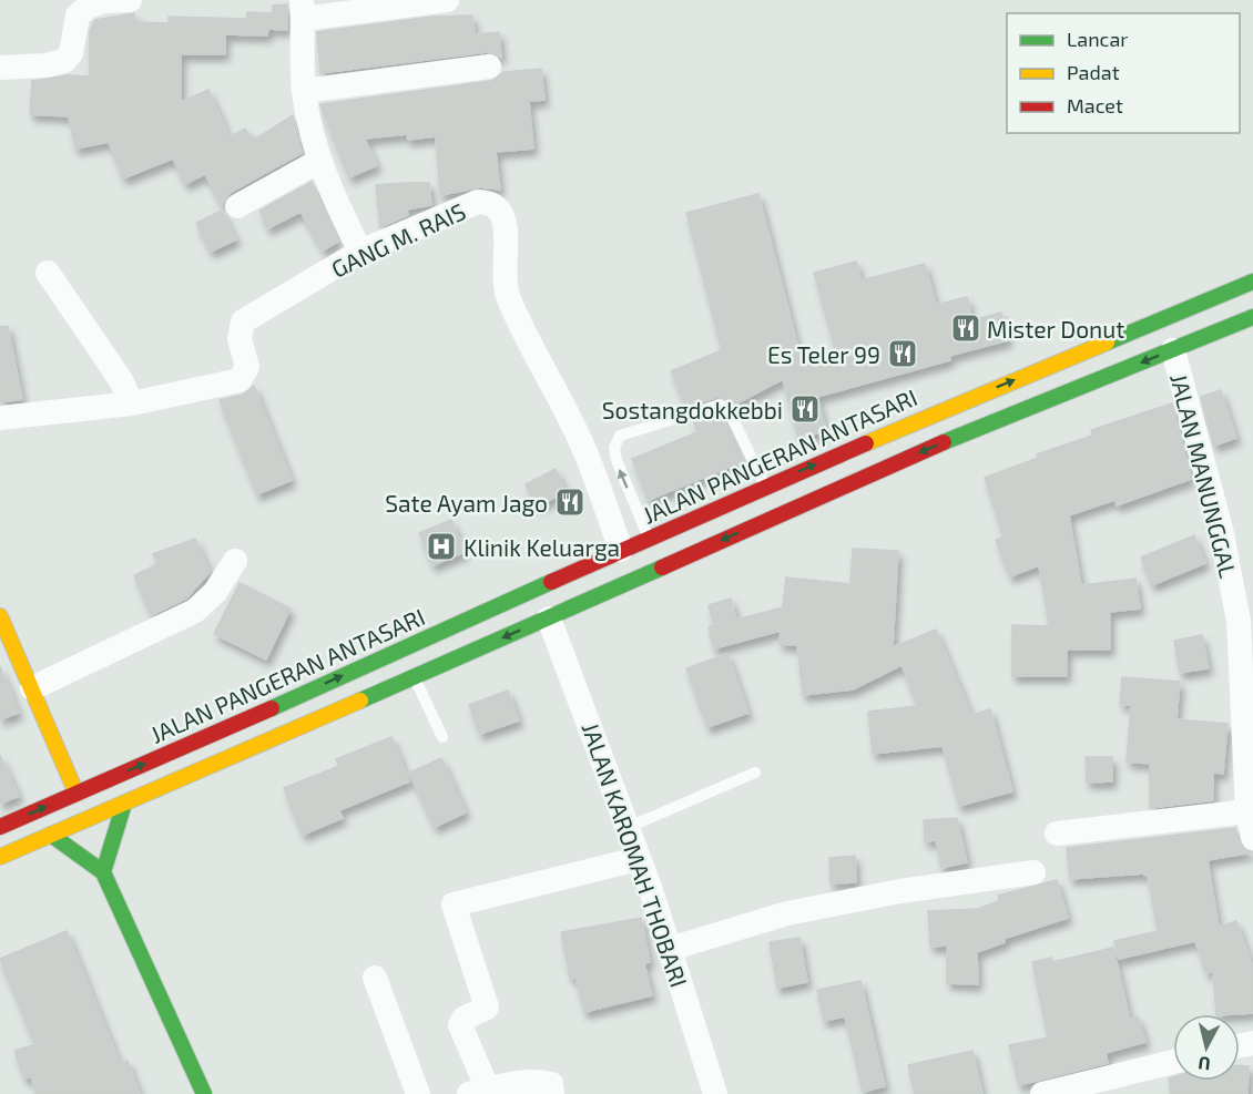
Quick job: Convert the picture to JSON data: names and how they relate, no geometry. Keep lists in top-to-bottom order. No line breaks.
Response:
{"streets":{"main road":["JALAN PANGERAN ANTASARI"],"street":["GANG M. RAIS","JALAN MANUNGGAL","JALAN KAROMAH THOBARI"]},"crossings":[["GANG M. RAIS","JALAN PANGERAN ANTASARI"]],"places":{"restaurant":["Mister Donut","Es Teler 99","Sostangdokkebbi","Sate Ayam Jago"],"hospital":["Klinik Keluarga"]},"legend":["Lancar","Padat","Macet"],"north":"bottom"}
